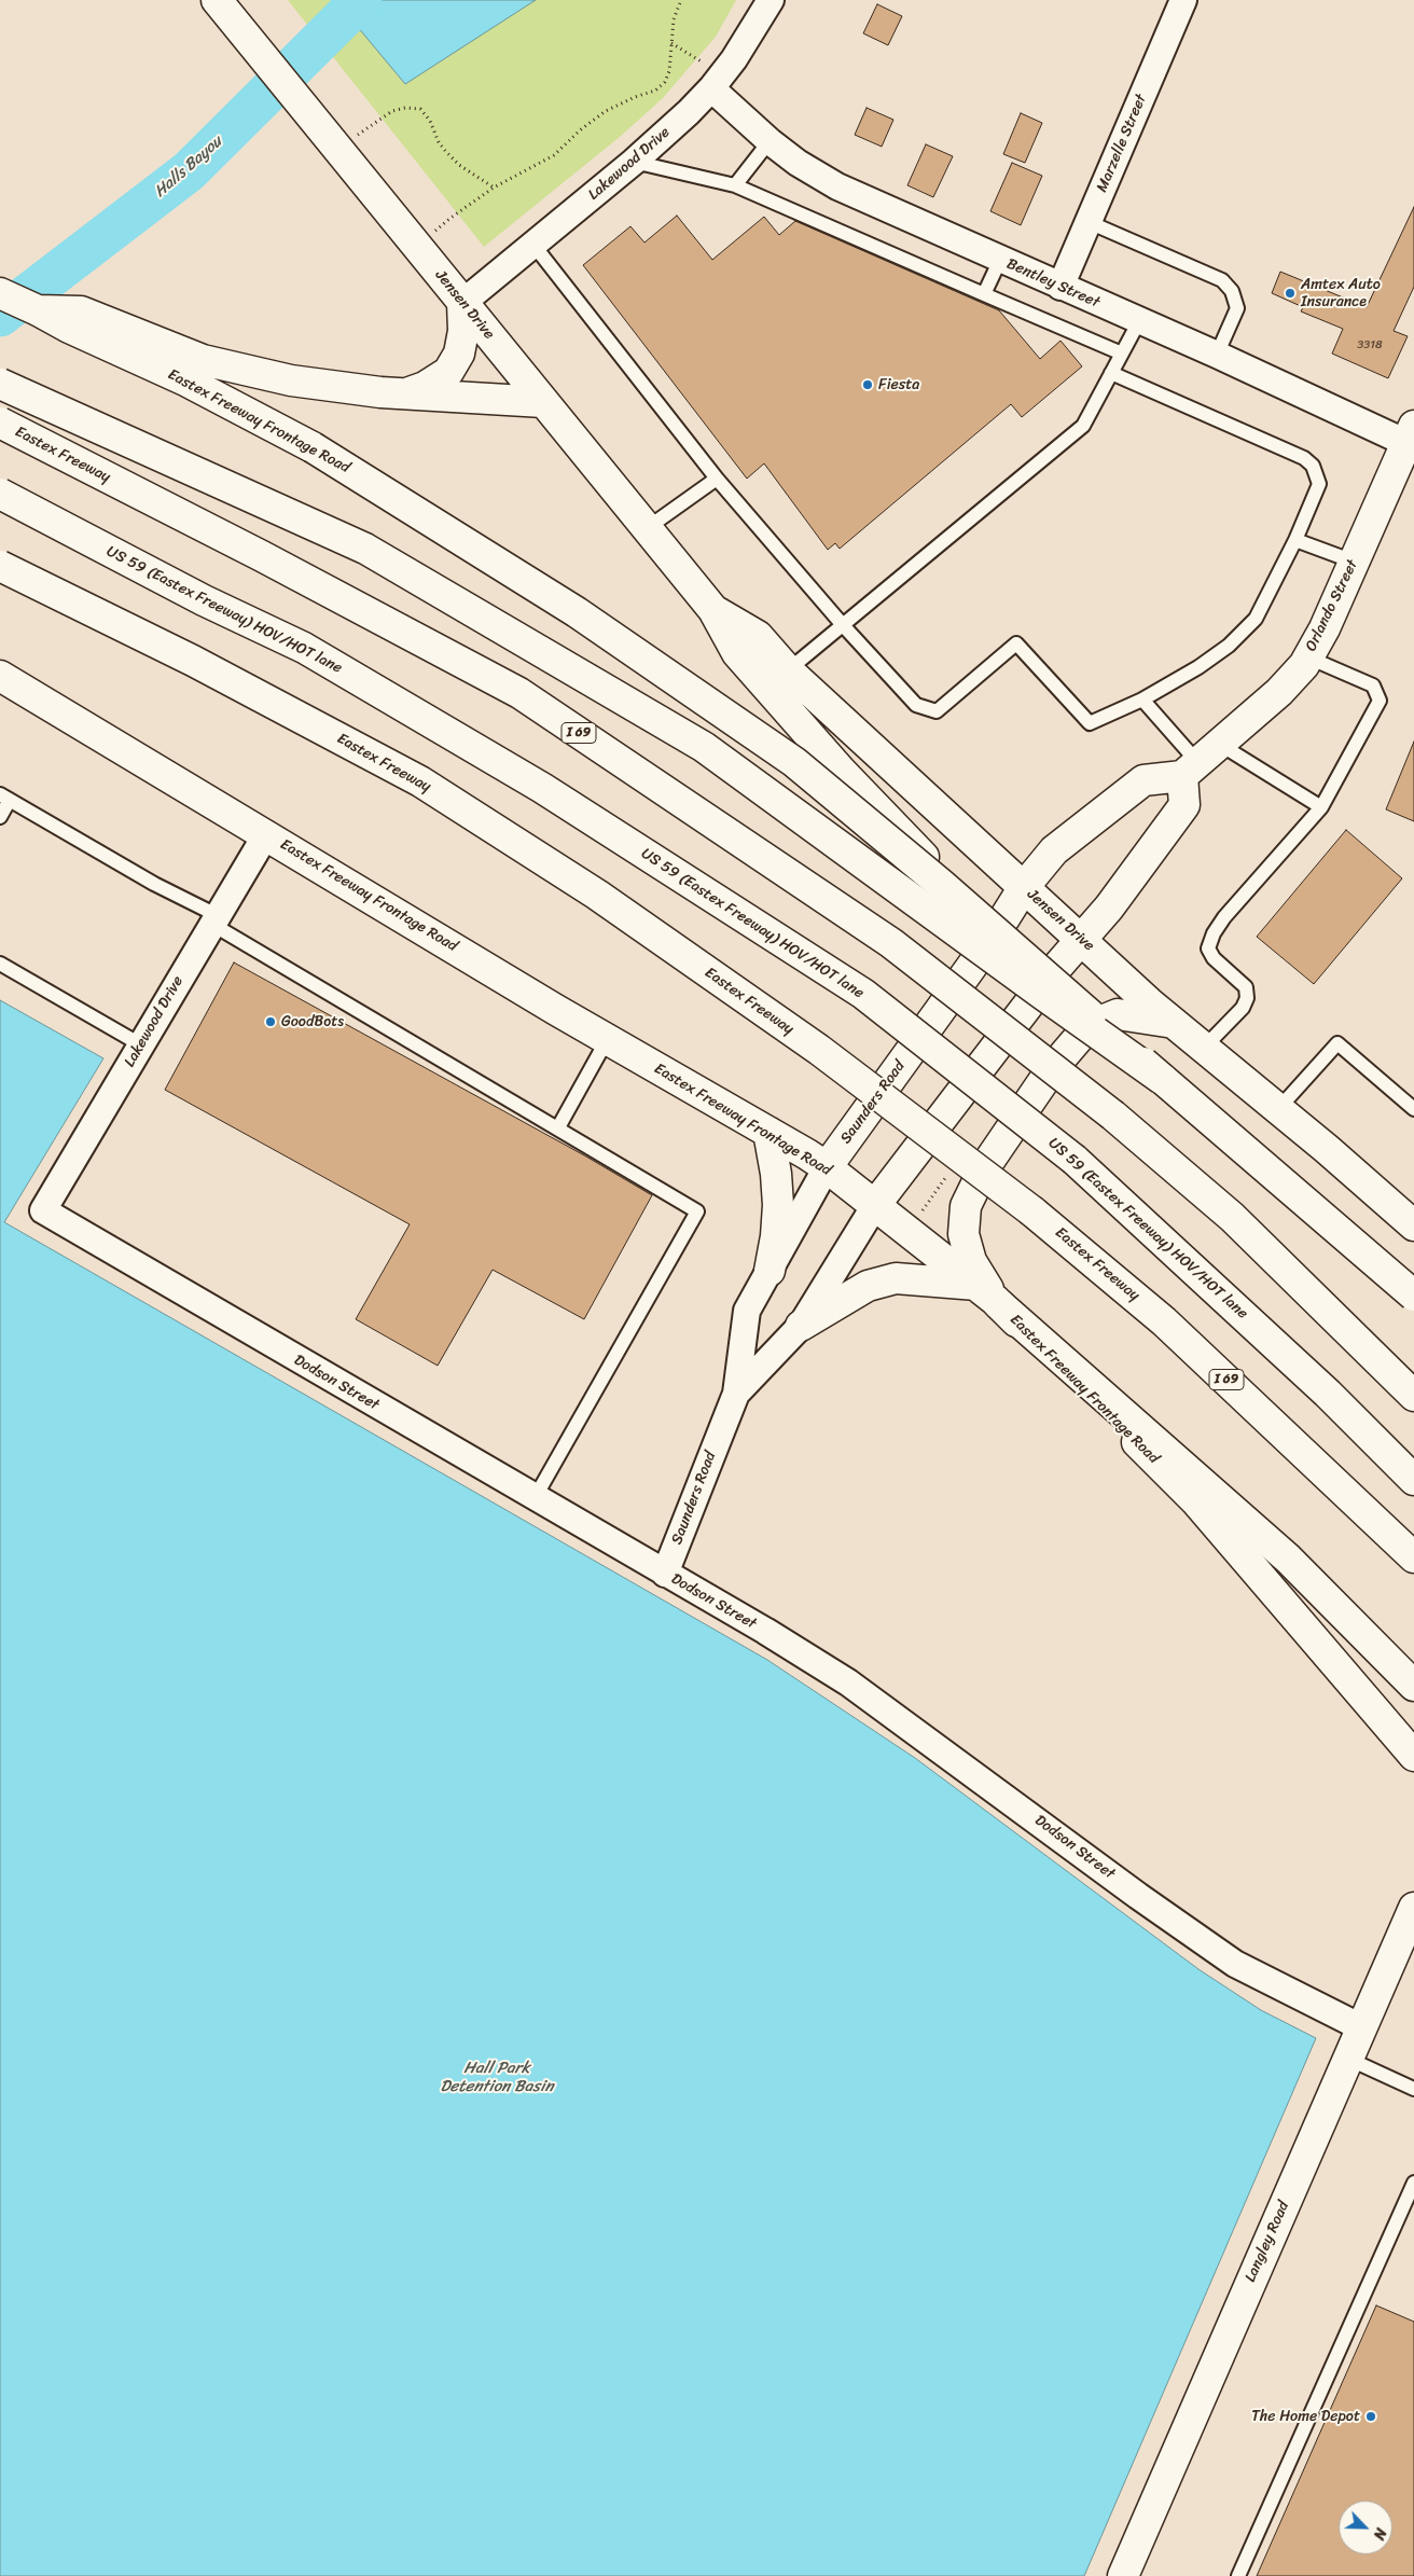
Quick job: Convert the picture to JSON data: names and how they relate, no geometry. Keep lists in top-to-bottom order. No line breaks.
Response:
{"streets":{"main road":["Jensen Drive","Eastex Freeway Frontage Road","Eastex Freeway","Orlando Street","US 59 (Eastex Freeway) HOV/HOT lane","I 69","Saunders Road","Langley Road"],"street":["Marzelle Street","Lakewood Drive","Bentley Street","Dodson Street"]},"crossings":[["Marzelle Street","Bentley Street"],["Lakewood Drive","Bentley Street"],["Lakewood Drive","Jensen Drive"],["Lakewood Drive","Eastex Freeway Frontage Road"],["Lakewood Drive","Dodson Street"],["Bentley Street","Orlando Street"],["Jensen Drive","Saunders Road"],["Eastex Freeway Frontage Road","Saunders Road"],["Saunders Road","Dodson Street"],["Dodson Street","Langley Road"]],"water":["Halls Bayou","Hall Park Detention Basin"],"places":["Amtex Auto Insurance","Fiesta","GoodBots","The Home Depot"],"house_numbers":["3318"],"north":"bottom right"}
